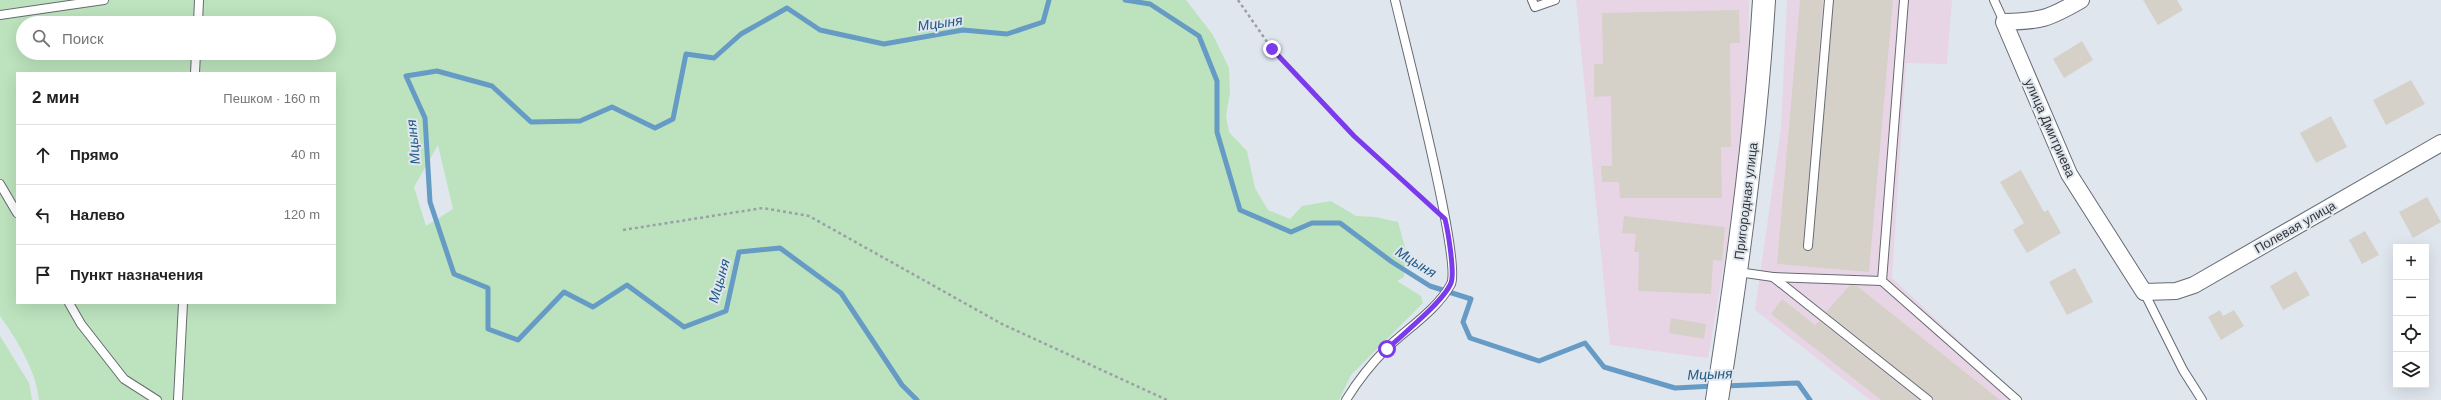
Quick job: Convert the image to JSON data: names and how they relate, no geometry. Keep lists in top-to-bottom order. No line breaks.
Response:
{"streets":{"street":["улица Дмитриева","Пригородная улица","Полевая улица"]},"crossings":[["улица Дмитриева","Полевая улица"]],"water":["Мцыня"],"page":{"search":"Поиск","heading":["2 мин","Пешком · 160 m"],"list":[["Прямо","40 m"],["Налево","120 m"],"Пункт назначения"],"map_buttons":["+","−"]}}
